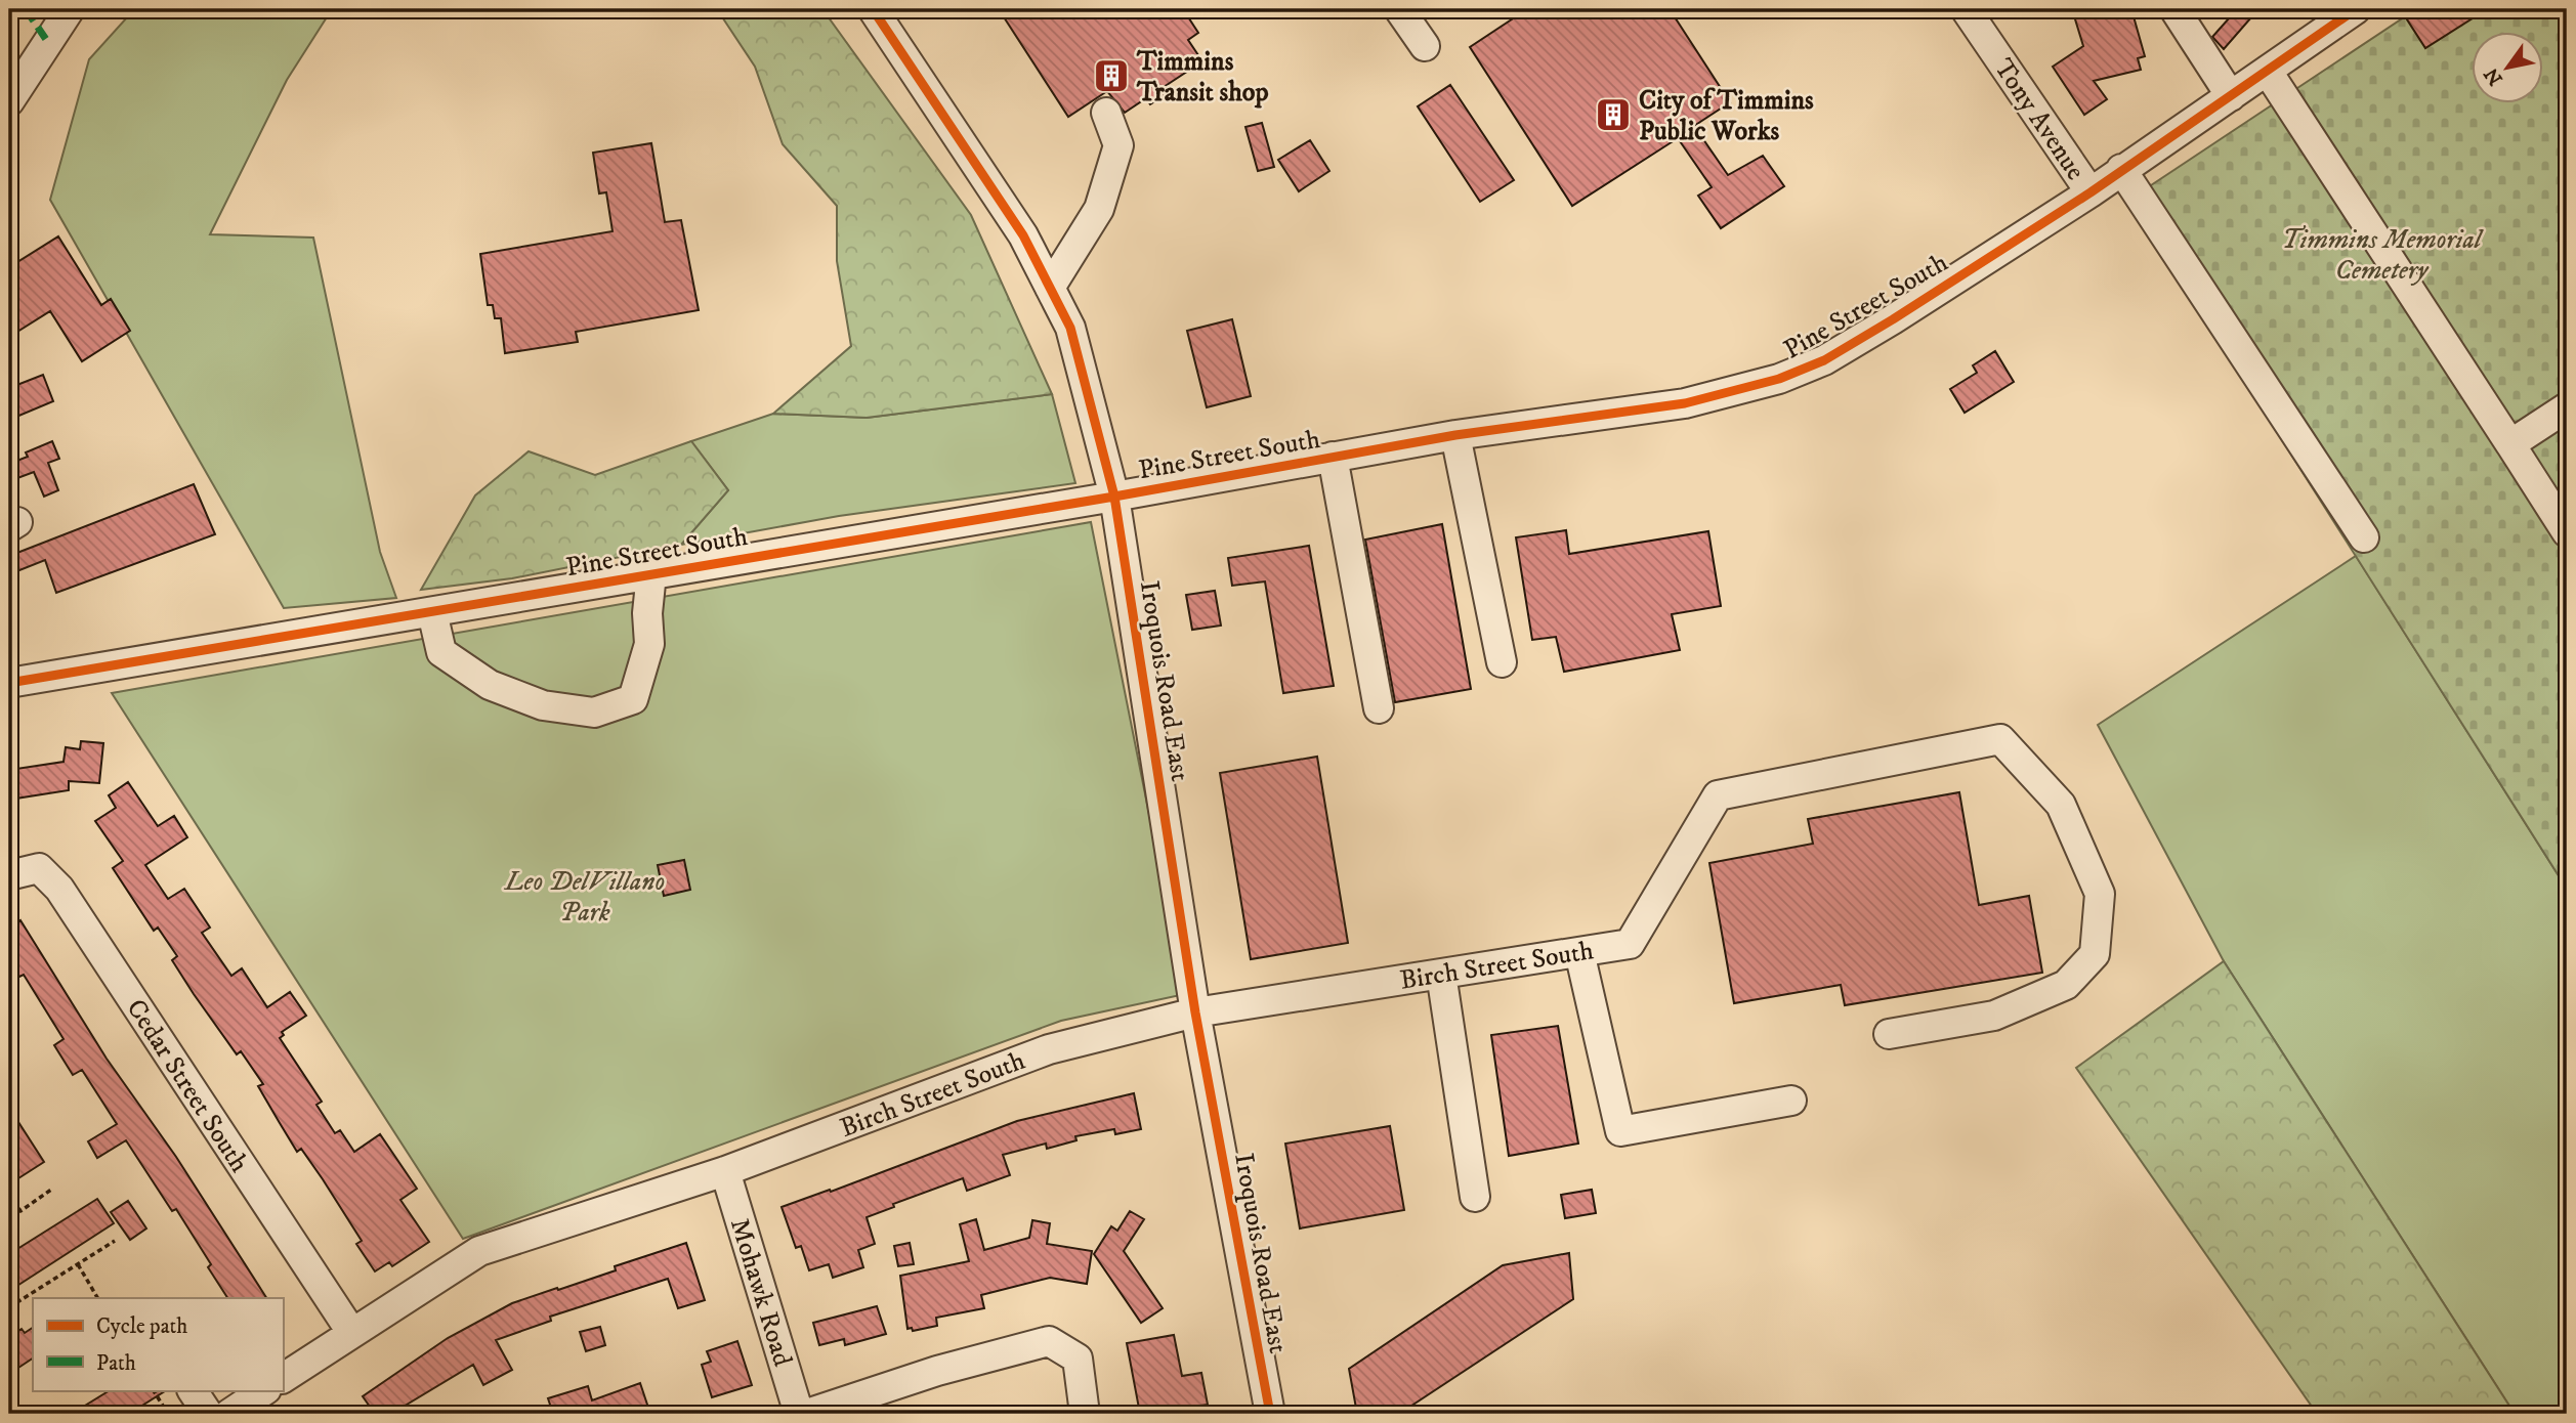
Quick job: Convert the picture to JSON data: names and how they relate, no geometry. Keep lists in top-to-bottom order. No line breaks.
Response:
{"streets":{"street":["Tony Avenue","Pine Street South","Iroquois Road East","Birch Street South","Cedar Street South","Mohawk Road"]},"crossings":[["Tony Avenue","Pine Street South"],["Pine Street South","Iroquois Road East"],["Iroquois Road East","Birch Street South"],["Birch Street South","Cedar Street South"],["Birch Street South","Mohawk Road"]],"parks":["Timmins Memorial Cemetery","Leo DelVillano Park"],"places":{"building":["Timmins Transit shop","City of Timmins Public Works"]},"legend":["Cycle path","Path"],"north":"bottom left"}
